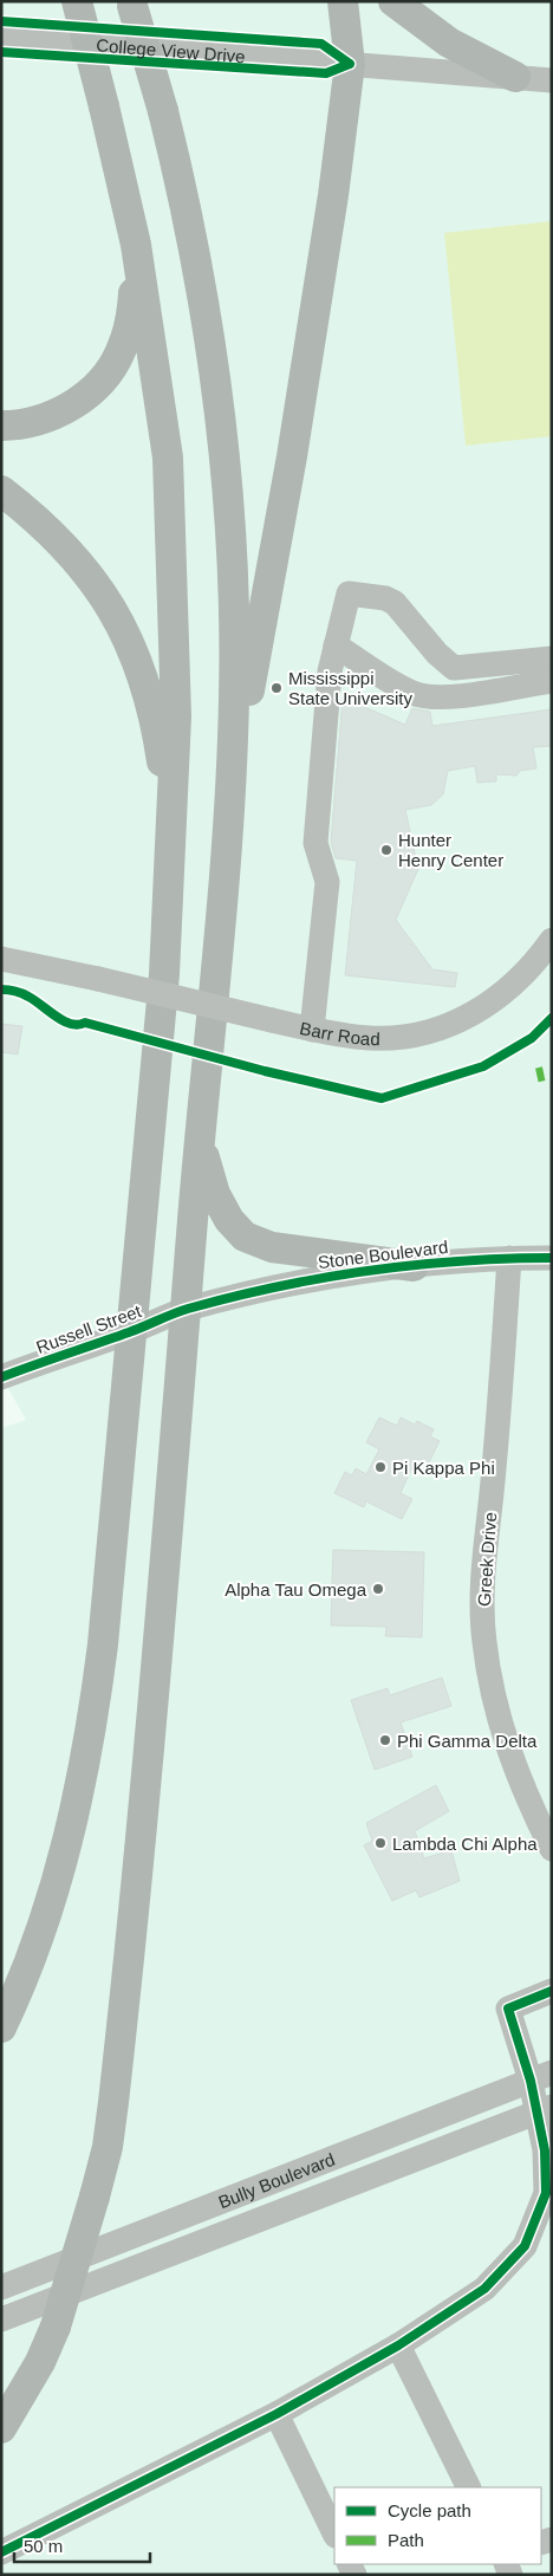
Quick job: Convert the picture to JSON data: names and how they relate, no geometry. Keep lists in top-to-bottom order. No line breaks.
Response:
{"streets":{"street":["College View Drive","Barr Road","Stone Boulevard","Russell Street","Greek Drive","Bully Boulevard"]},"crossings":[["Stone Boulevard","Russell Street"],["Stone Boulevard","Greek Drive"]],"places":["Mississippi State University","Hunter Henry Center","Pi Kappa Phi","Alpha Tau Omega","Phi Gamma Delta","Lambda Chi Alpha"],"legend":["Cycle path","Path"],"scale_bar":"50 m"}
